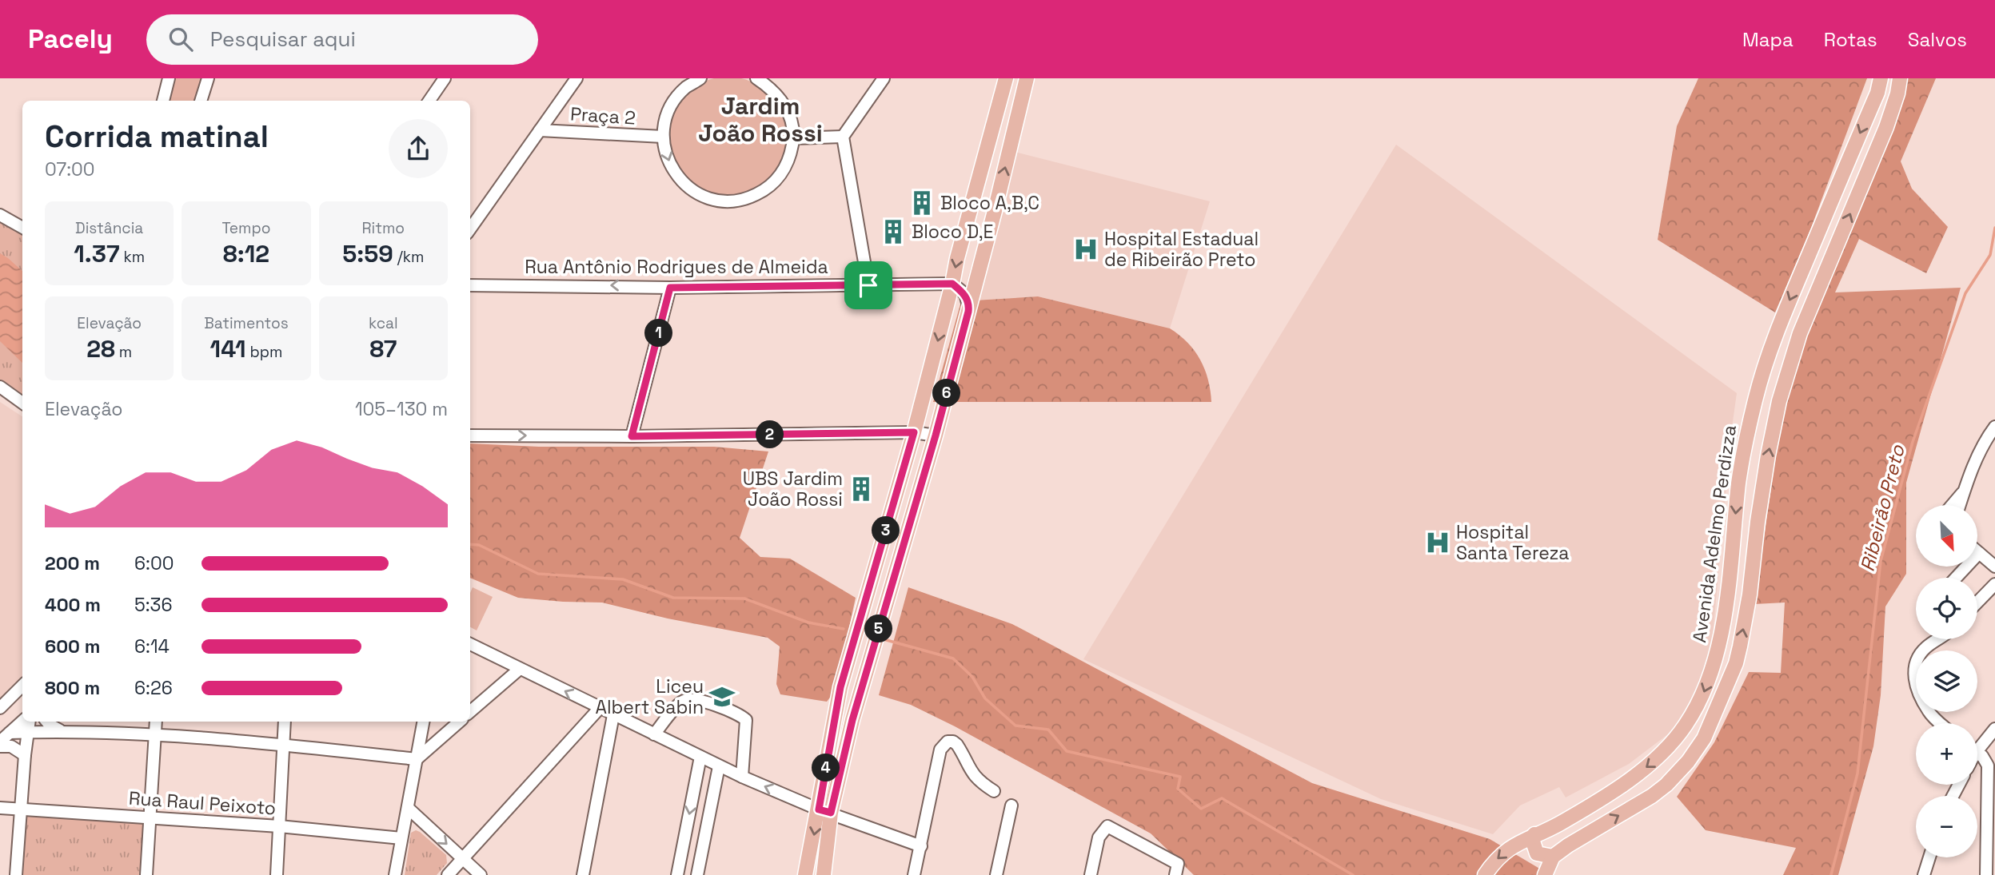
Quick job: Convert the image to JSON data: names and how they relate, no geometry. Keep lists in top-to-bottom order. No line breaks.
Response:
{"streets":{"main road":["Avenida Adelmo Perdizza"],"street":["Praça 2","Rua Antônio Rodrigues de Almeida","Rua Raul Peixoto"]},"one_way":["Rua Antônio Rodrigues de Almeida"],"districts":["Jardim João Rossi"],"water":["Ribeirão Preto"],"places":{"building":["Bloco A,B,C","Bloco D,E","UBS Jardim João Rossi"],"hospital":["Hospital Estadual de Ribeirão Preto","Hospital Santa Tereza"],"school or university":["Liceu Albert Sabin"]},"north":"bottom right","page":{"header":"Pacely","search":"Pesquisar aqui","nav":["Mapa","Rotas","Salvos"],"heading":["Corrida matinal","07:00"],"stats":[["Distância","1.37 km"],["Tempo","8:12"],["Ritmo","5:59 /km"],["Elevação","28 m"],["Batimentos","141 bpm"],["kcal","87"]],"pins":["1","6","2","3","5","4"],"chart":["Elevação","105–130 m"],"map_buttons":["+","−"],"list":[{"name":"200 m","note":"6:00"},{"name":"400 m","note":"5:36"},{"name":"600 m","note":"6:14"},{"name":"800 m","note":"6:26"}]}}
